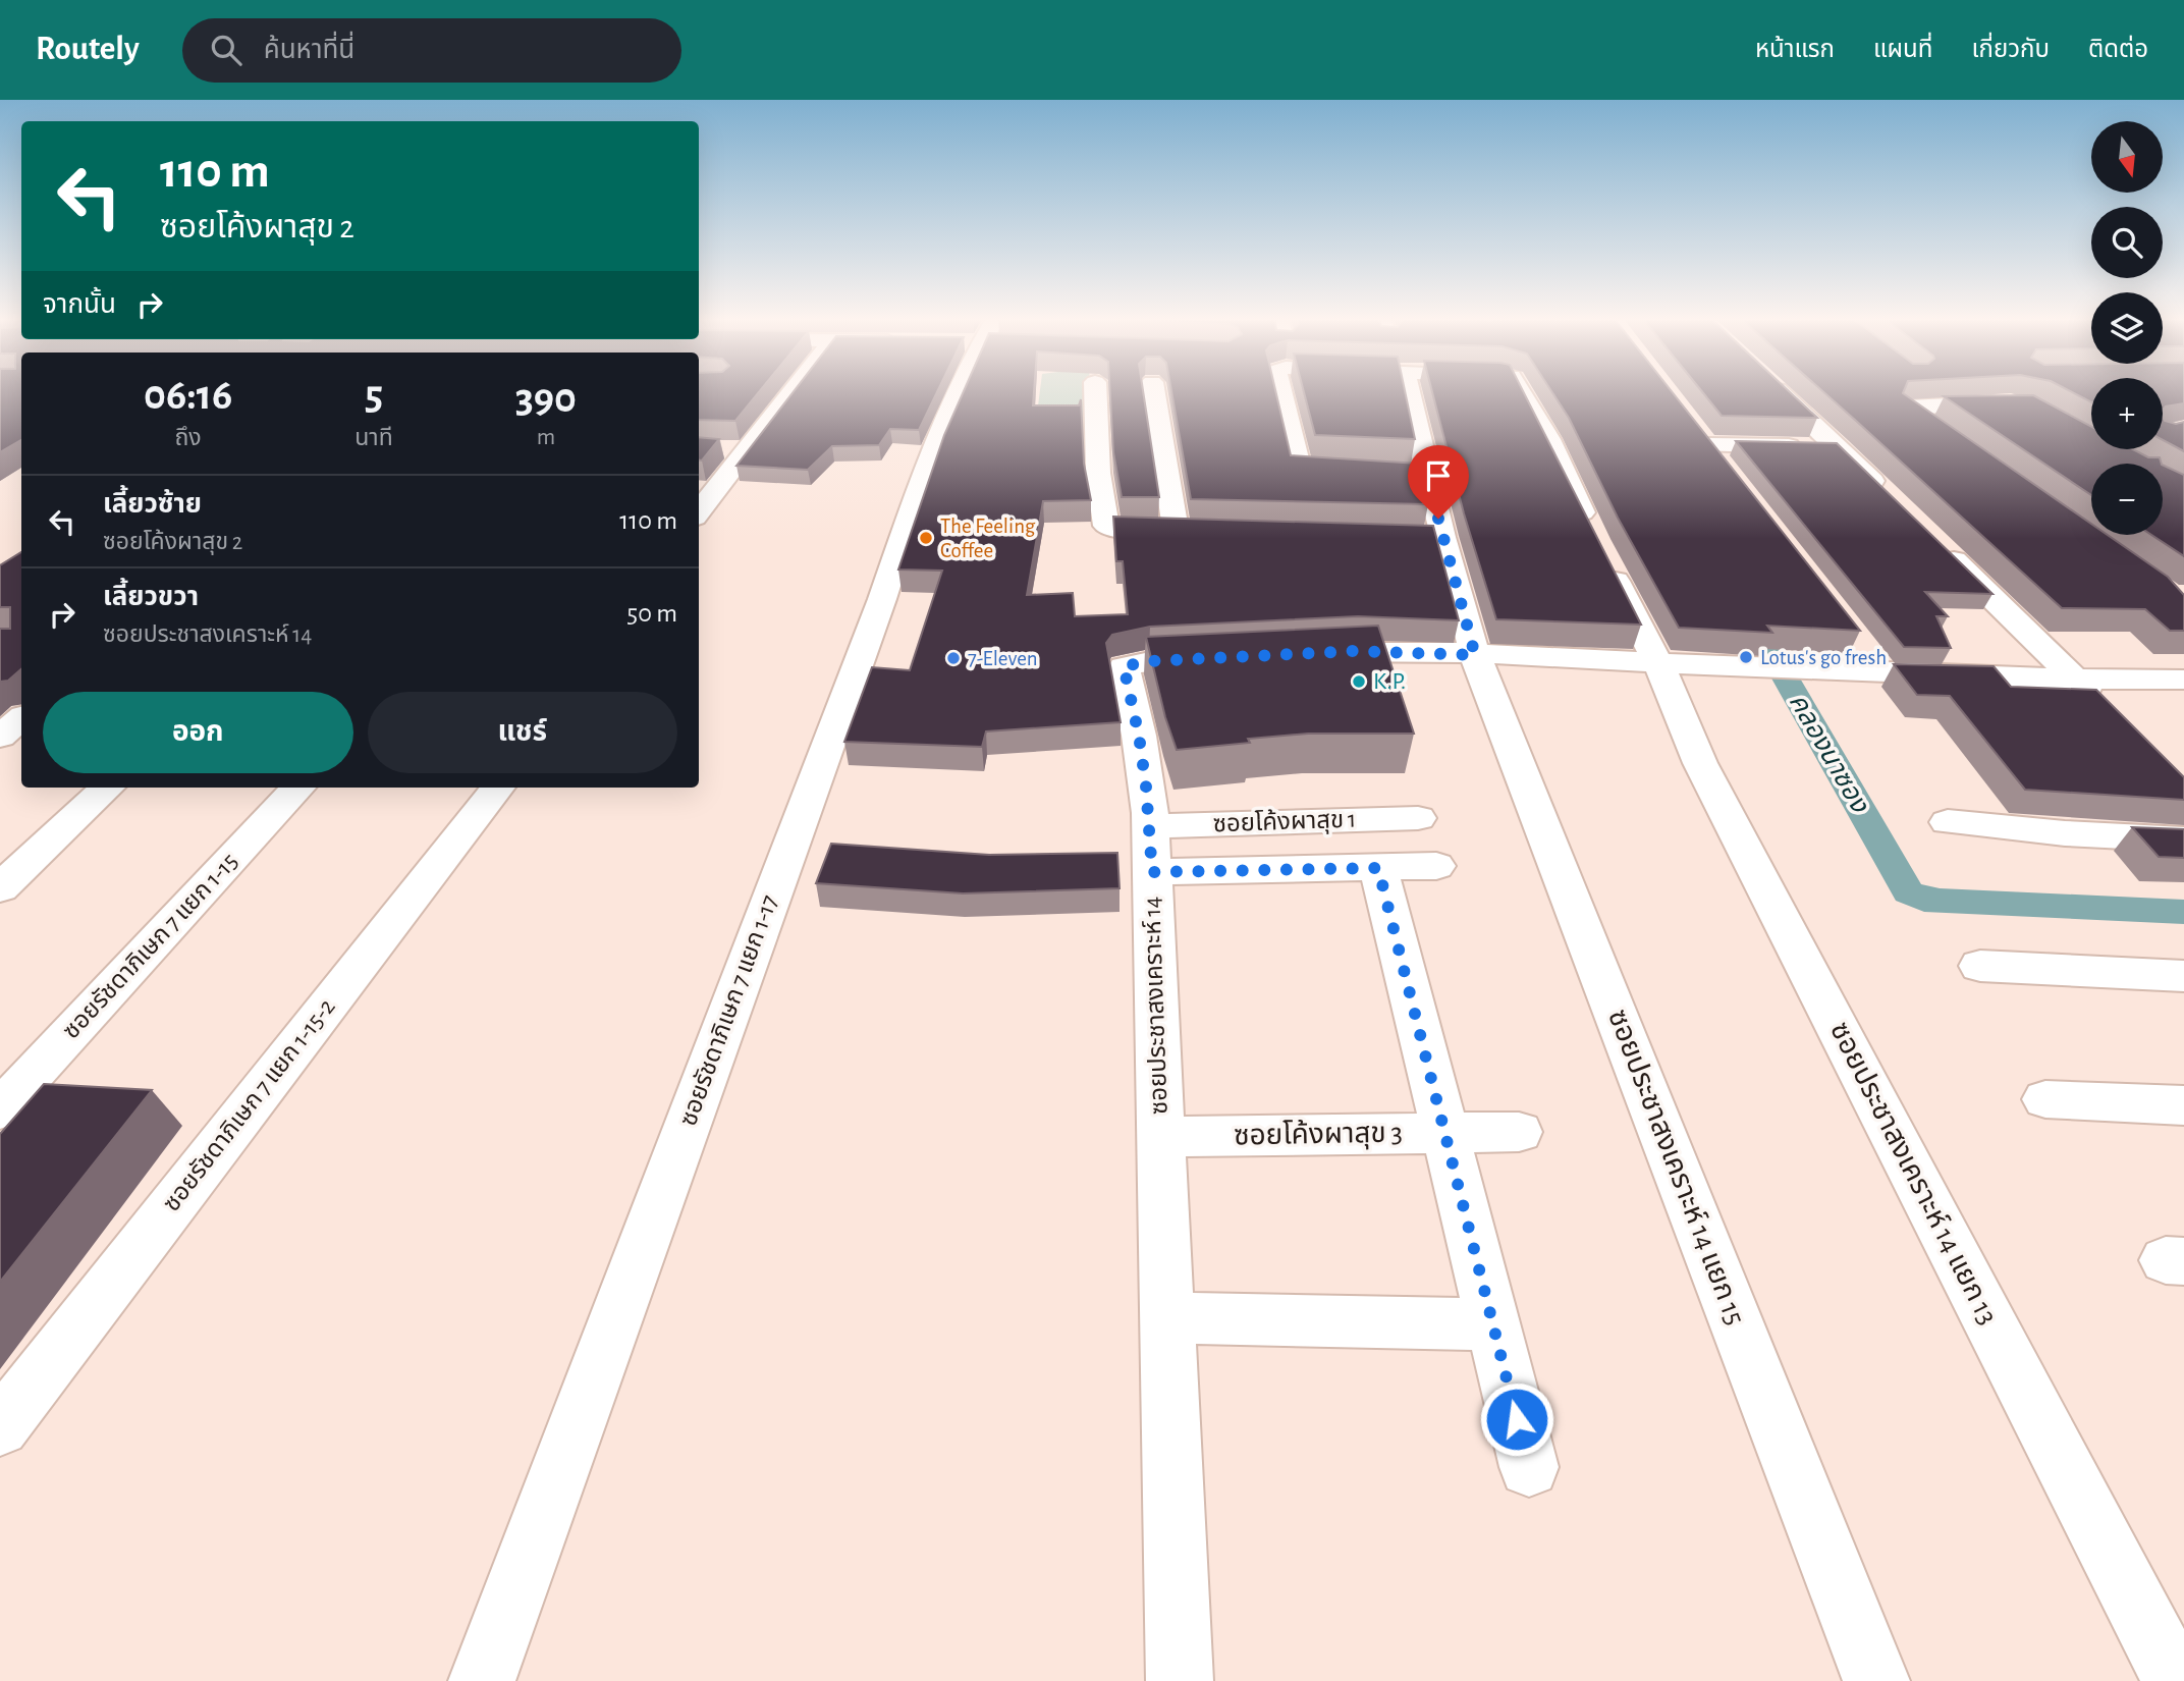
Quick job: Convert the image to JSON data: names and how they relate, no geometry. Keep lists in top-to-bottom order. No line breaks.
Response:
{"streets":{"street":["ซอยโค้งผาสุข 1","ซอยรัชดาภิเษก 7 แยก 1-15","ซอยประชาสงเคราะห์ 14","ซอยรัชดาภิเษก 7 แยก 1-17","ซอยรัชดาภิเษก 7 แยก 1-15-2","ซอยโค้งผาสุข 3","ซอยประชาสงเคราะห์ 14 แยก 15","ซอยประชาสงเคราะห์ 14 แยก 13"]},"crossings":[["ซอยโค้งผาสุข 1","ซอยประชาสงเคราะห์ 14"],["ซอยประชาสงเคราะห์ 14","ซอยโค้งผาสุข 3"]],"water":["คลองนาซอง"],"places":["The Feeling Coffee","Lotus's go fresh","7-Eleven","K.P."],"north":"bottom","page":{"header":"Routely","search":"ค้นหาที่นี่","nav":["หน้าแรก","แผนที่","เกี่ยวกับ","ติดต่อ"],"map_buttons":["+","−"],"turn":["110 m","ซอยโค้งผาสุข 2"],"then":"จากนั้น","eta":["06:16","ถึง","5","นาที","390","m"],"list":[{"name":"เลี้ยวซ้าย","note":"ซอยโค้งผาสุข 2","value":"110 m"},{"name":"เลี้ยวขวา","note":"ซอยประชาสงเคราะห์ 14","value":"50 m"}],"buttons":["ออก","แชร์"]}}
